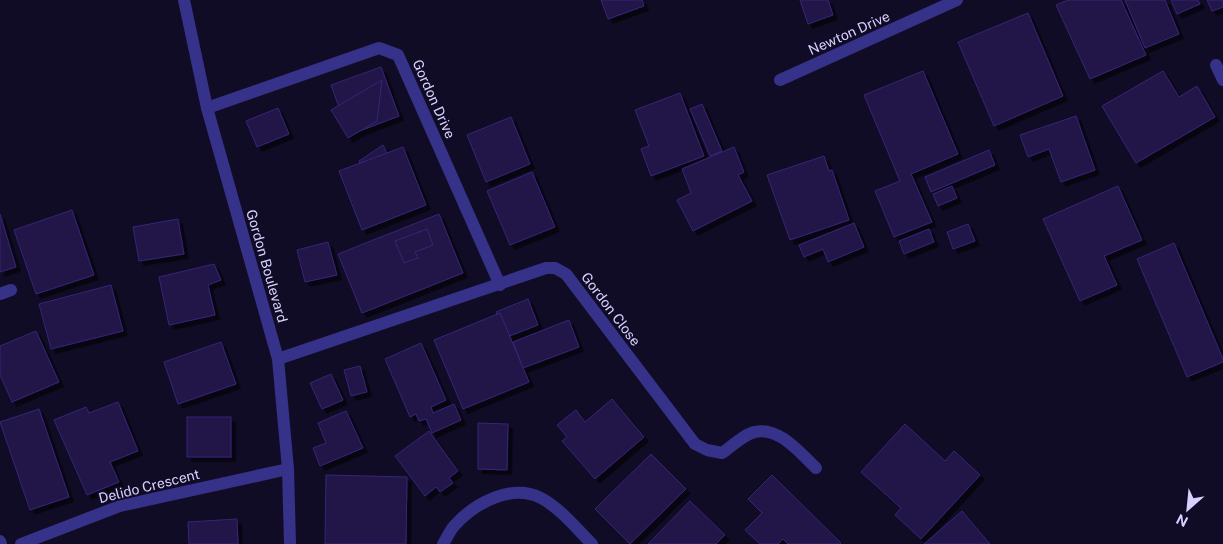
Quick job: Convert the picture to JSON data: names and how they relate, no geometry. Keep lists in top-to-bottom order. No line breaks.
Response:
{"streets":{"street":["Newton Drive","Gordon Drive","Gordon Boulevard","Gordon Close","Delido Crescent"]},"crossings":[["Gordon Drive","Gordon Boulevard"],["Gordon Drive","Gordon Close"],["Gordon Boulevard","Gordon Close"],["Gordon Boulevard","Delido Crescent"]],"north":"bottom left"}
